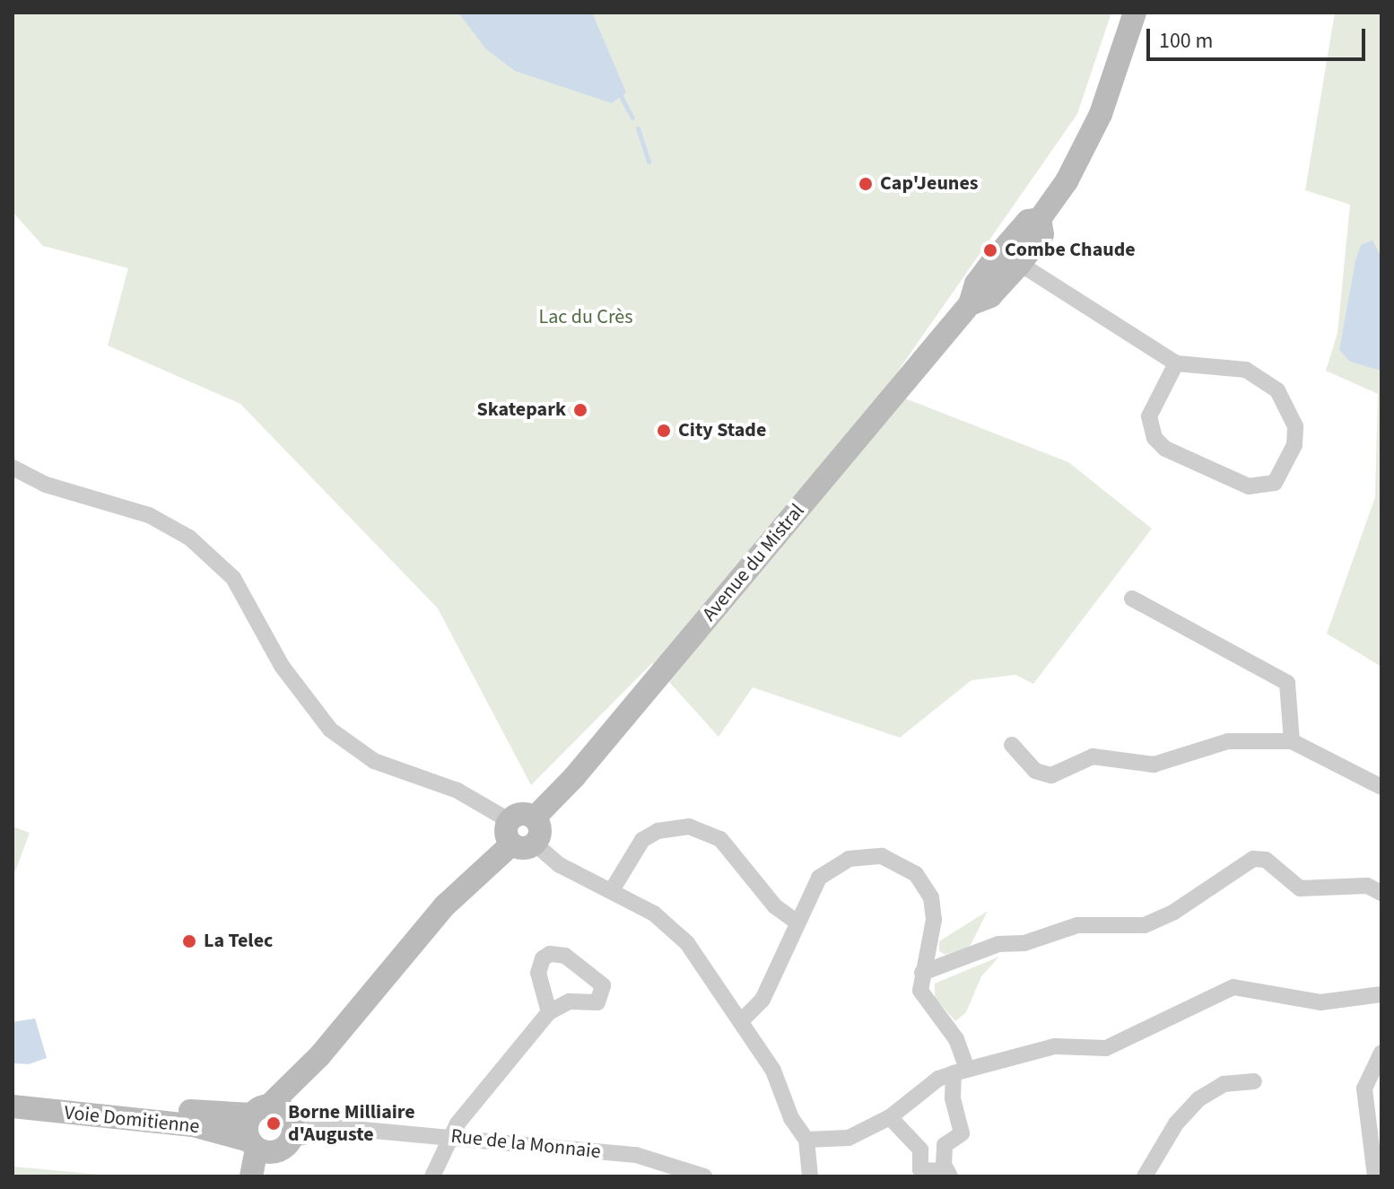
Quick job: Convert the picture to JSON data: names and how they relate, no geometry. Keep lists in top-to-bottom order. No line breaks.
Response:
{"streets":{"street":["Avenue du Mistral","Voie Domitienne","Rue de la Monnaie"]},"crossings":[["Voie Domitienne","Rue de la Monnaie"]],"parks":["Lac du Crès"],"places":["Cap'Jeunes","Combe Chaude","Skatepark","City Stade","La Telec","Borne Milliaire d'Auguste"],"scale_bar":"100 m"}
